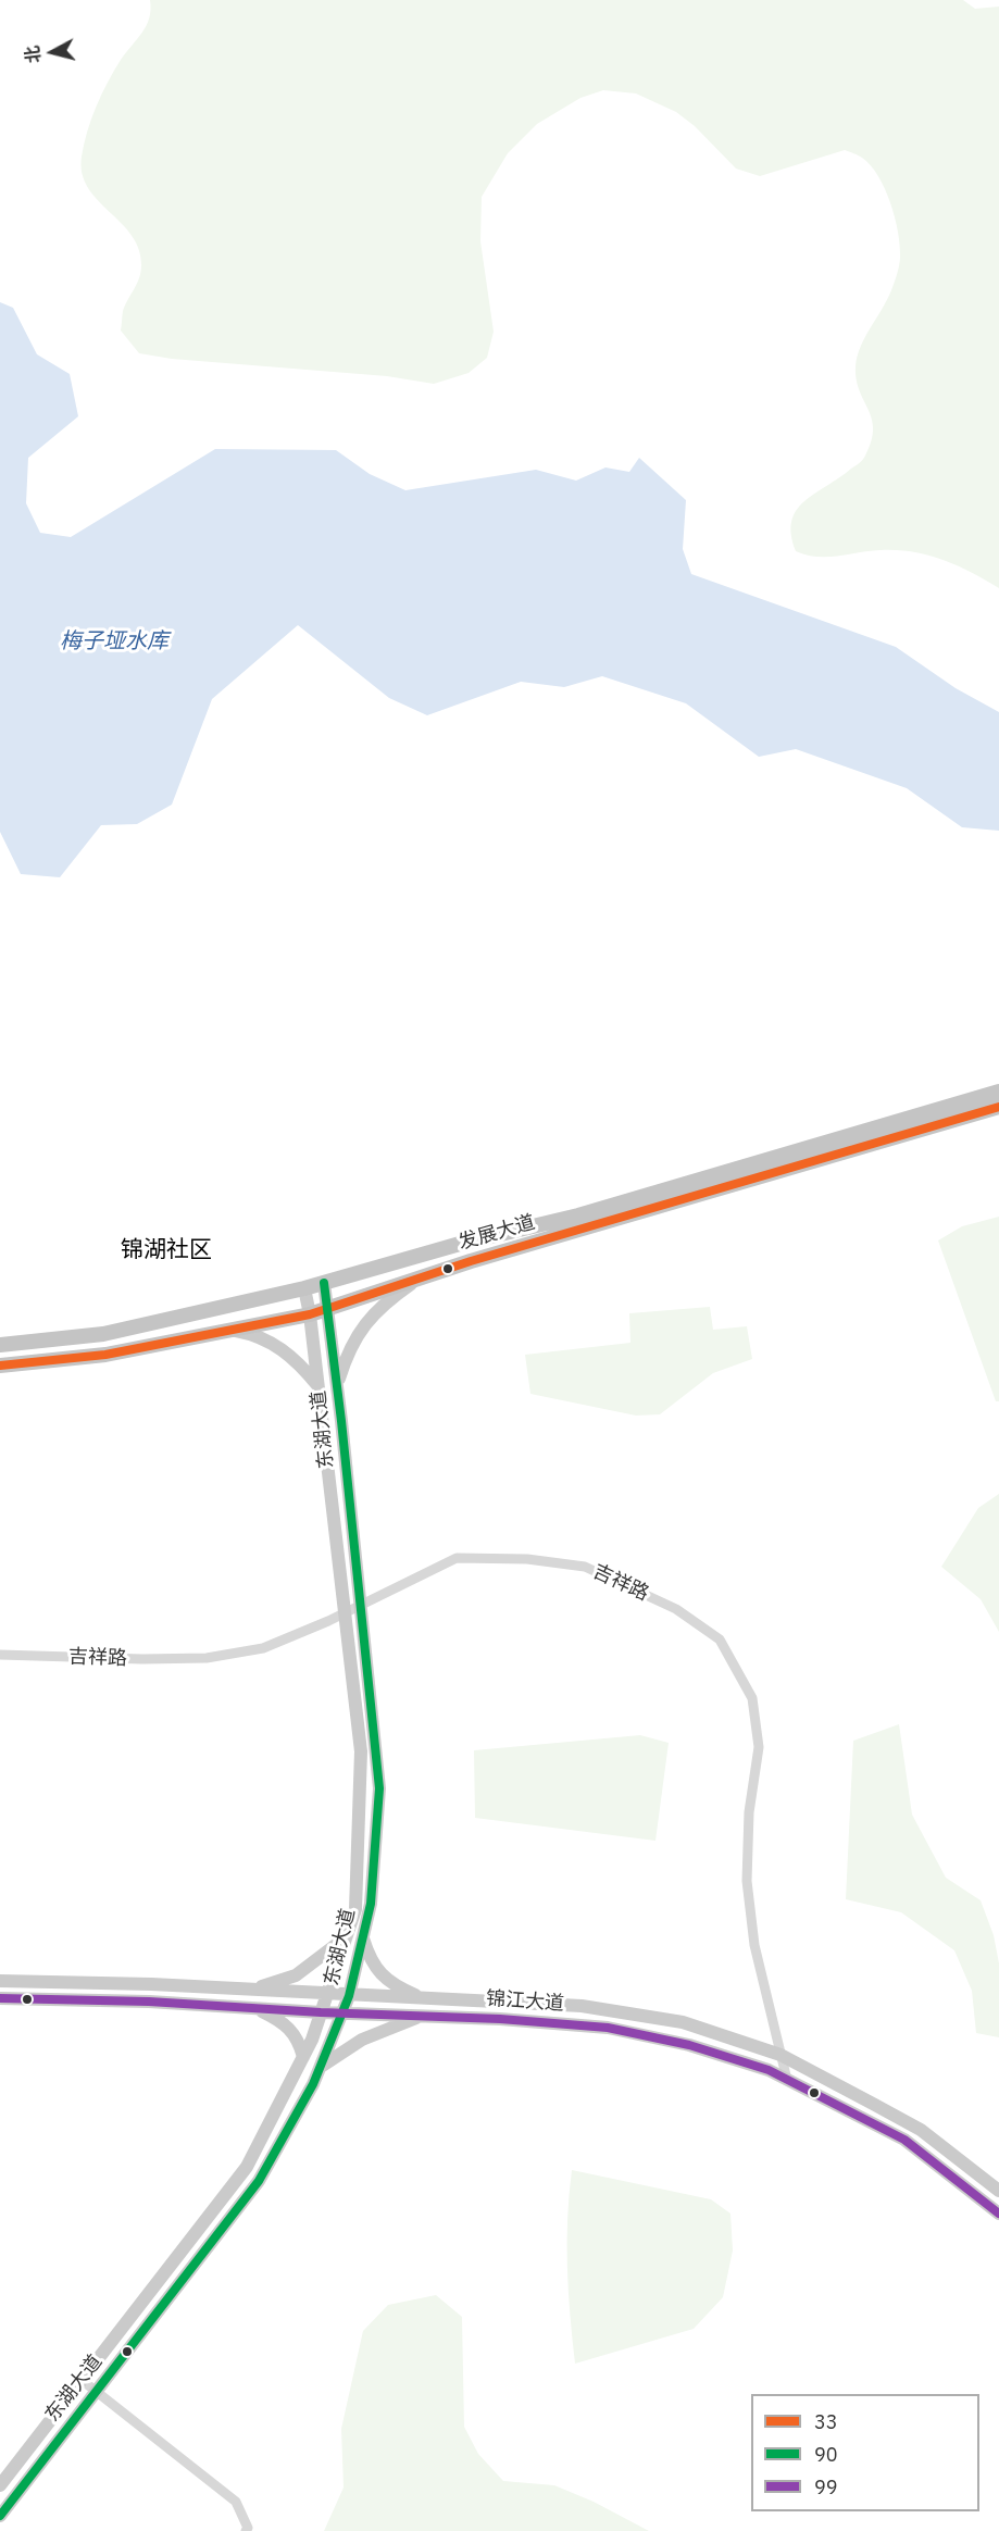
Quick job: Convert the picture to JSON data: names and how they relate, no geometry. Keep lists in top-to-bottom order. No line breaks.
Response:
{"streets":{"highway":["发展大道"],"main road":["东湖大道","锦江大道"],"street":["吉祥路"]},"crossings":[["发展大道","东湖大道"],["东湖大道","吉祥路"],["东湖大道","锦江大道"],["吉祥路","锦江大道"]],"districts":["锦湖社区"],"water":["梅子垭水库"],"lines":["transit line 33","transit line 90","transit line 99"],"legend":["33","90","99"],"north":"left"}
